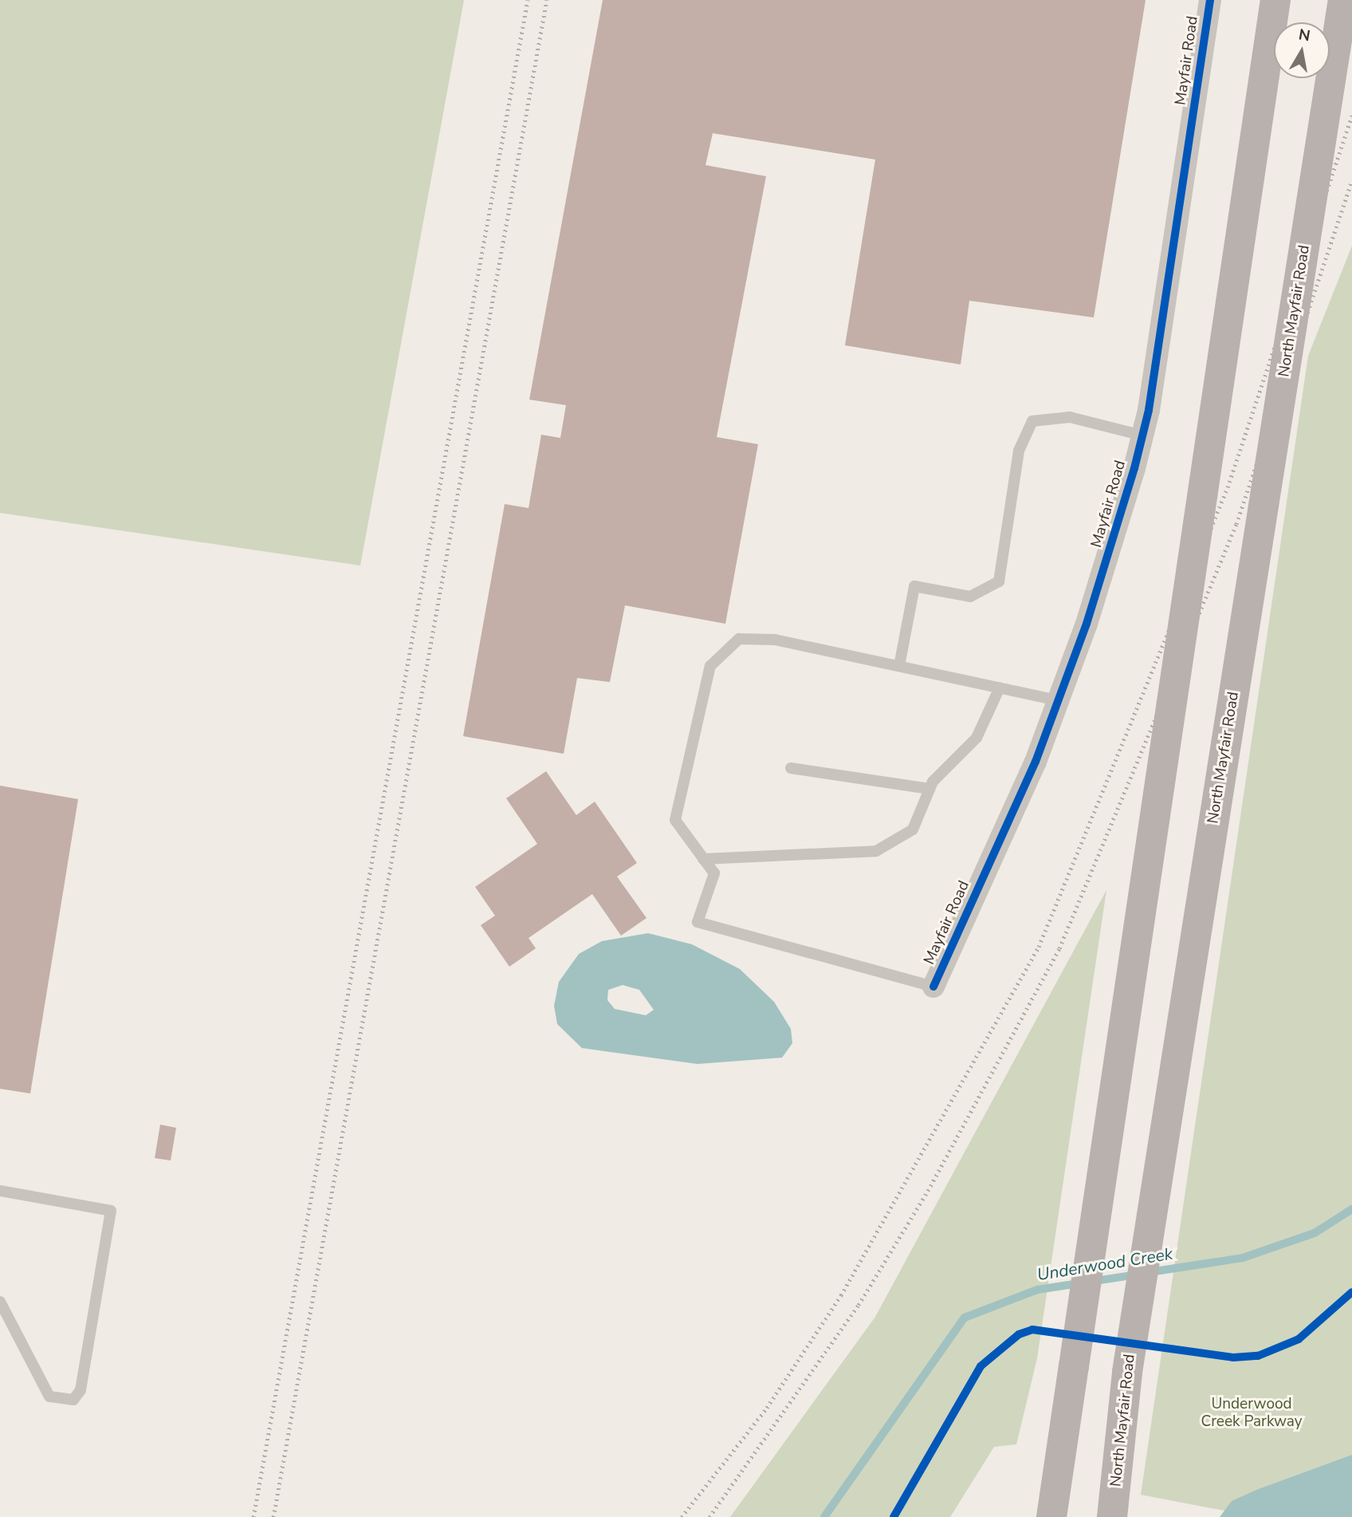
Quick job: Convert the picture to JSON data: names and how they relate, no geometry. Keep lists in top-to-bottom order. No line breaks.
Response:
{"streets":{"main road":["North Mayfair Road"],"street":["Mayfair Road"]},"water":["Underwood Creek"],"parks":["Underwood Creek Parkway"],"north":"top"}
